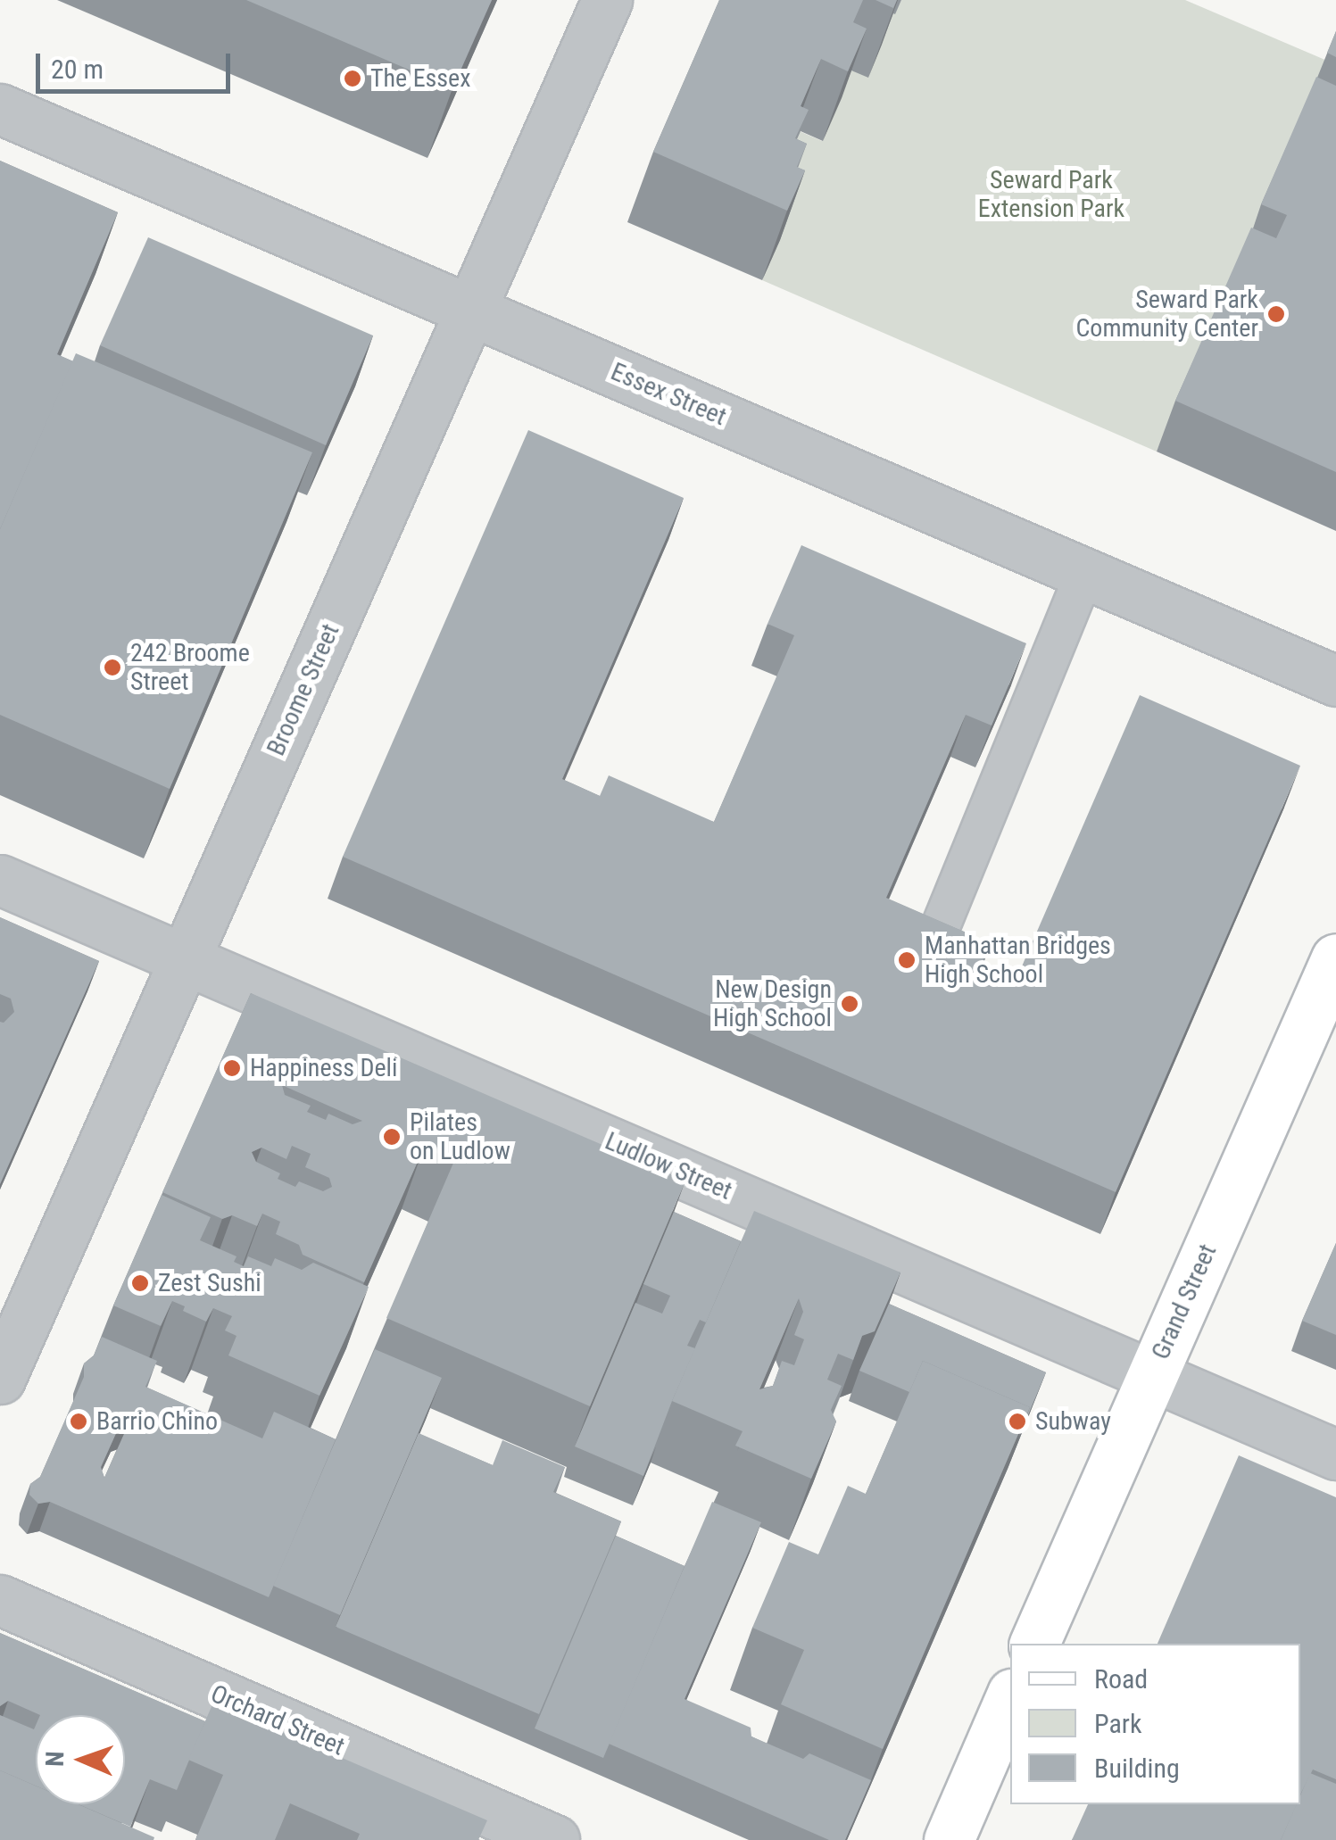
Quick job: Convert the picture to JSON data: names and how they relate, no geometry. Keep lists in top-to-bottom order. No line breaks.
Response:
{"streets":{"main road":["Grand Street"],"street":["Essex Street","Broome Street","Ludlow Street","Orchard Street"]},"crossings":[["Essex Street","Broome Street"],["Broome Street","Ludlow Street"],["Ludlow Street","Grand Street"]],"parks":["Seward Park Extension Park"],"places":["The Essex","Seward Park Community Center","242 Broome Street","Manhattan Bridges High School","New Design High School","Happiness Deli","Pilates on Ludlow","Zest Sushi","Barrio Chino","Subway"],"legend":["Road","Park","Building"],"scale_bar":"20 m","north":"left"}
